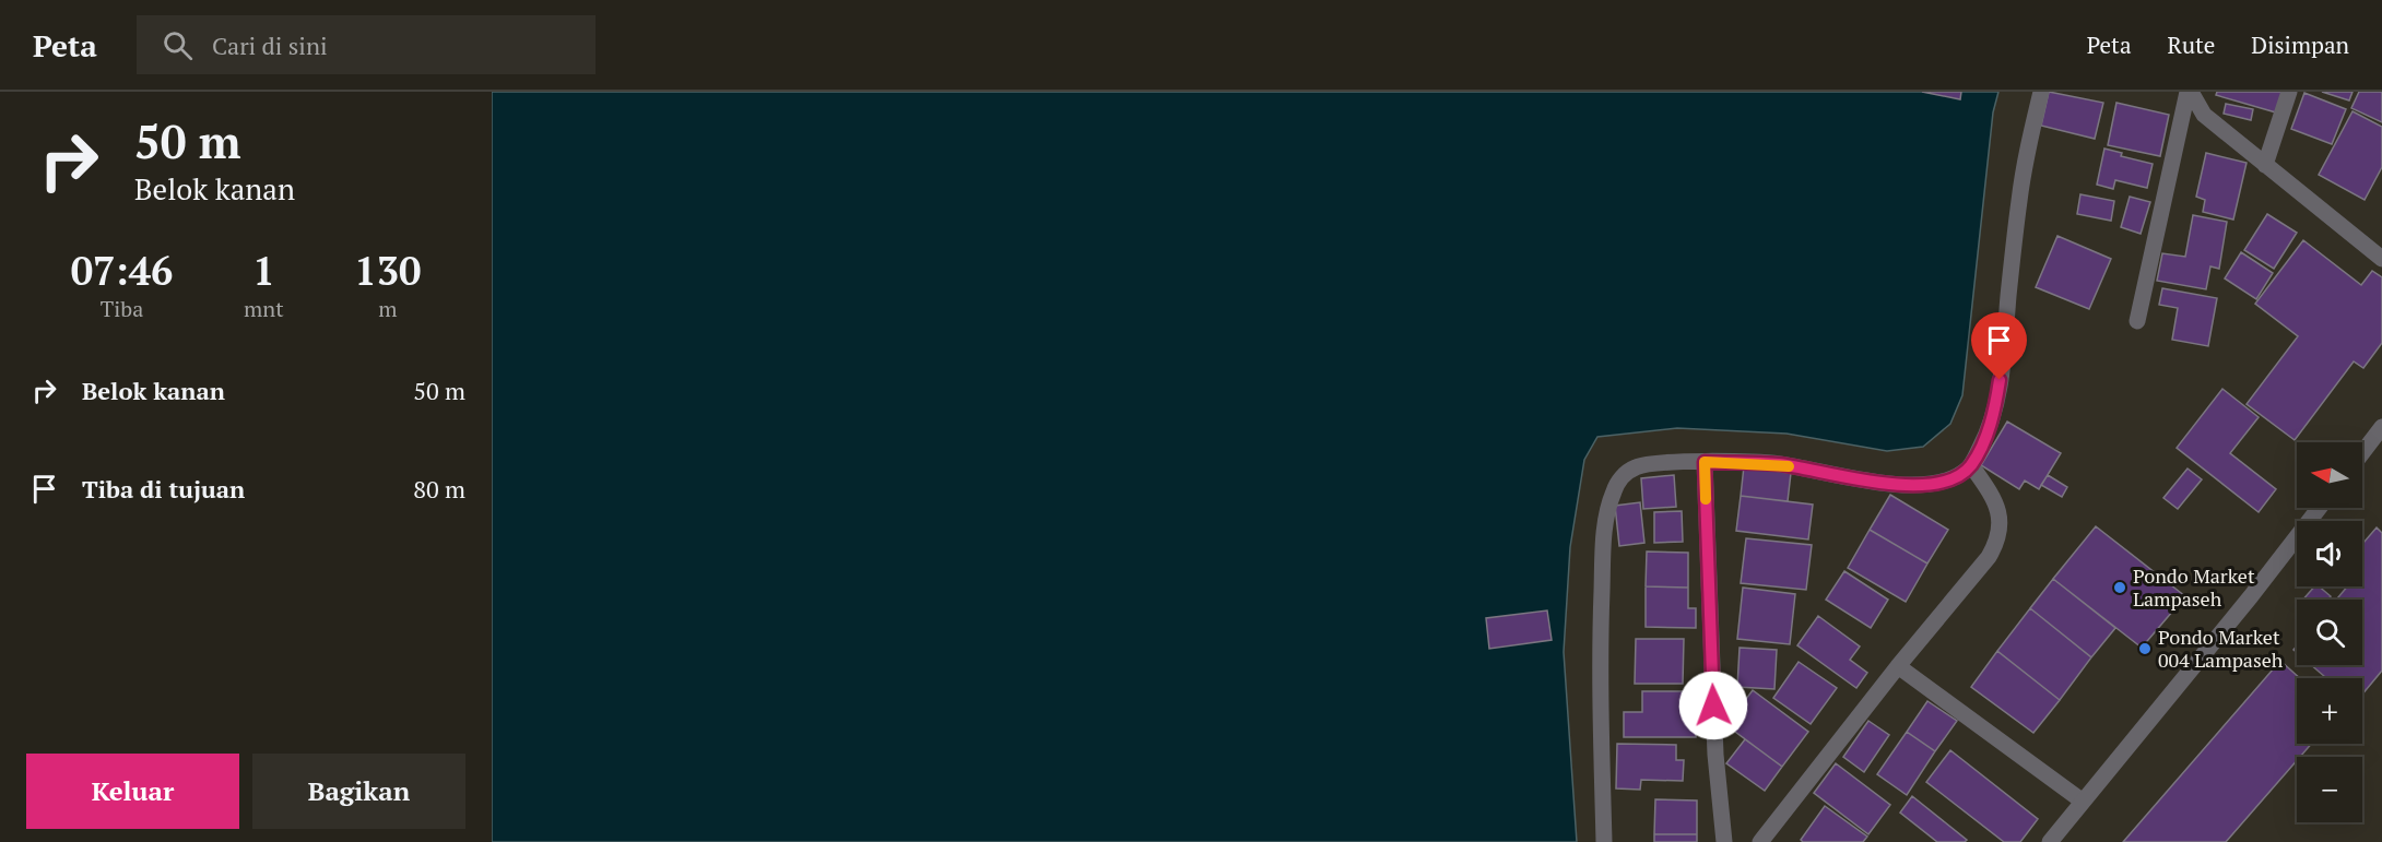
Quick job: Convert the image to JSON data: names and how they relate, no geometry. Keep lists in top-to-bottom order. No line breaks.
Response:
{"places":["Pondo Market Lampaseh","Pondo Market 004 Lampaseh"],"north":"left","page":{"header":"Peta","search":"Cari di sini","nav":["Peta","Rute","Disimpan"],"turn":["50 m","Belok kanan"],"eta":["07:46","Tiba","1","mnt","130","m"],"list":[{"name":"Belok kanan","value":"50 m"},{"name":"Tiba di tujuan","value":"80 m"}],"map_buttons":["+","−"],"buttons":["Keluar","Bagikan"]}}
